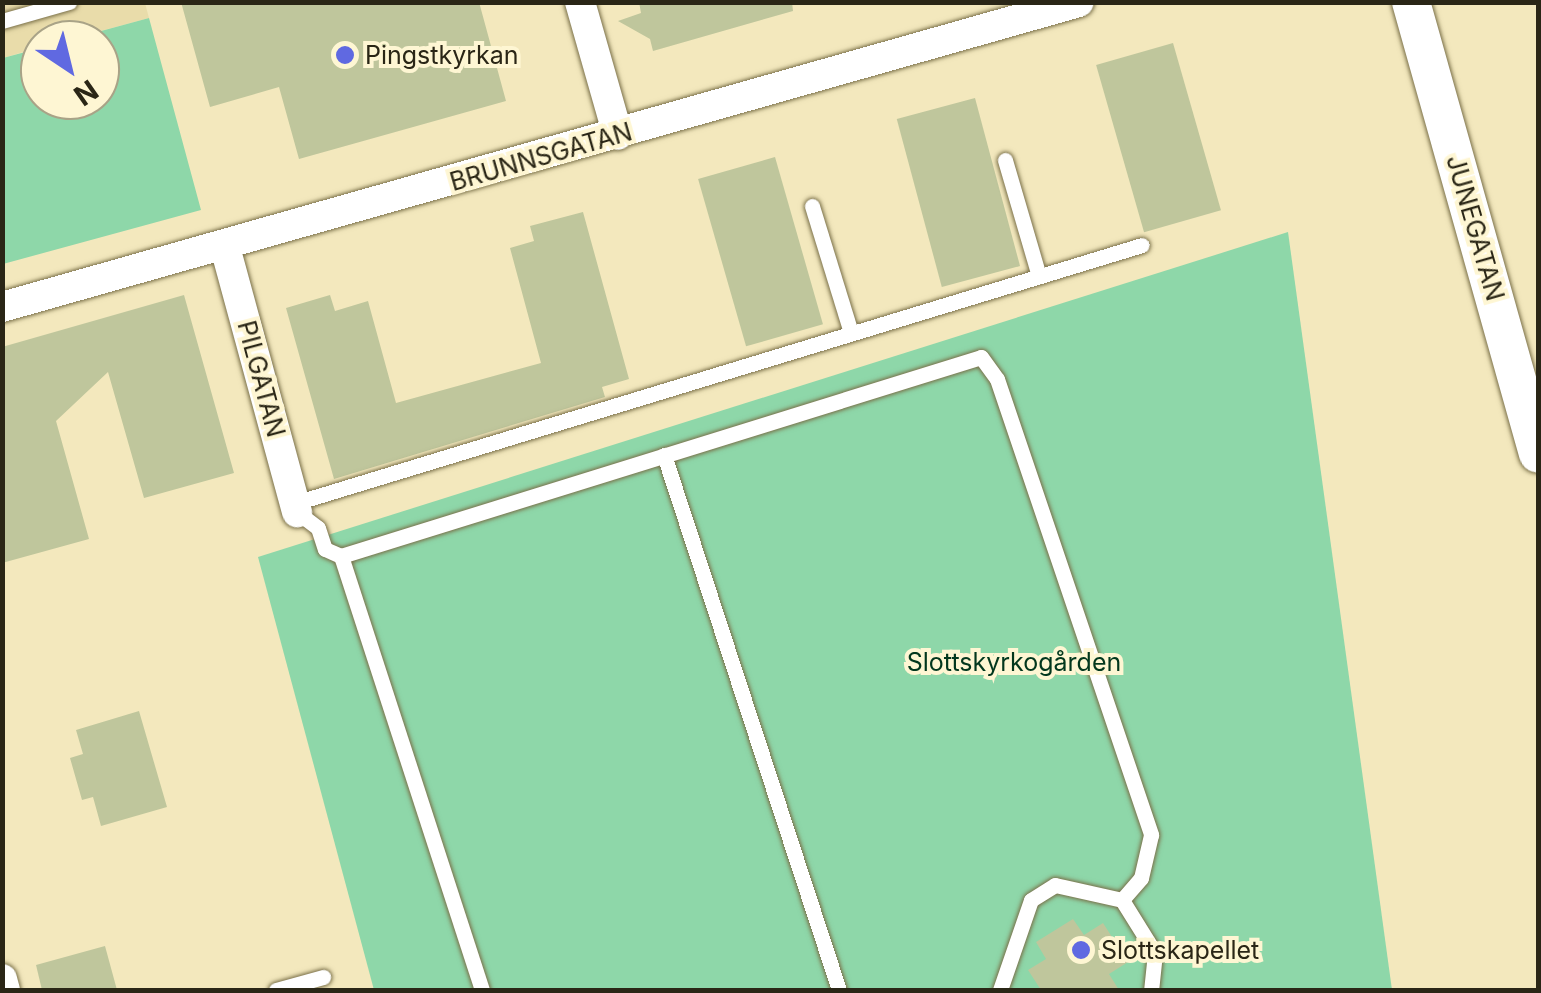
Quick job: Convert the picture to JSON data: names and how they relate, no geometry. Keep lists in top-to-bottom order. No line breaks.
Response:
{"streets":{"street":["BRUNNSGATAN","JUNEGATAN","PILGATAN"]},"crossings":[["BRUNNSGATAN","PILGATAN"]],"parks":["Slottskyrkogården"],"places":["Pingstkyrkan","Slottskapellet"],"north":"bottom right"}
